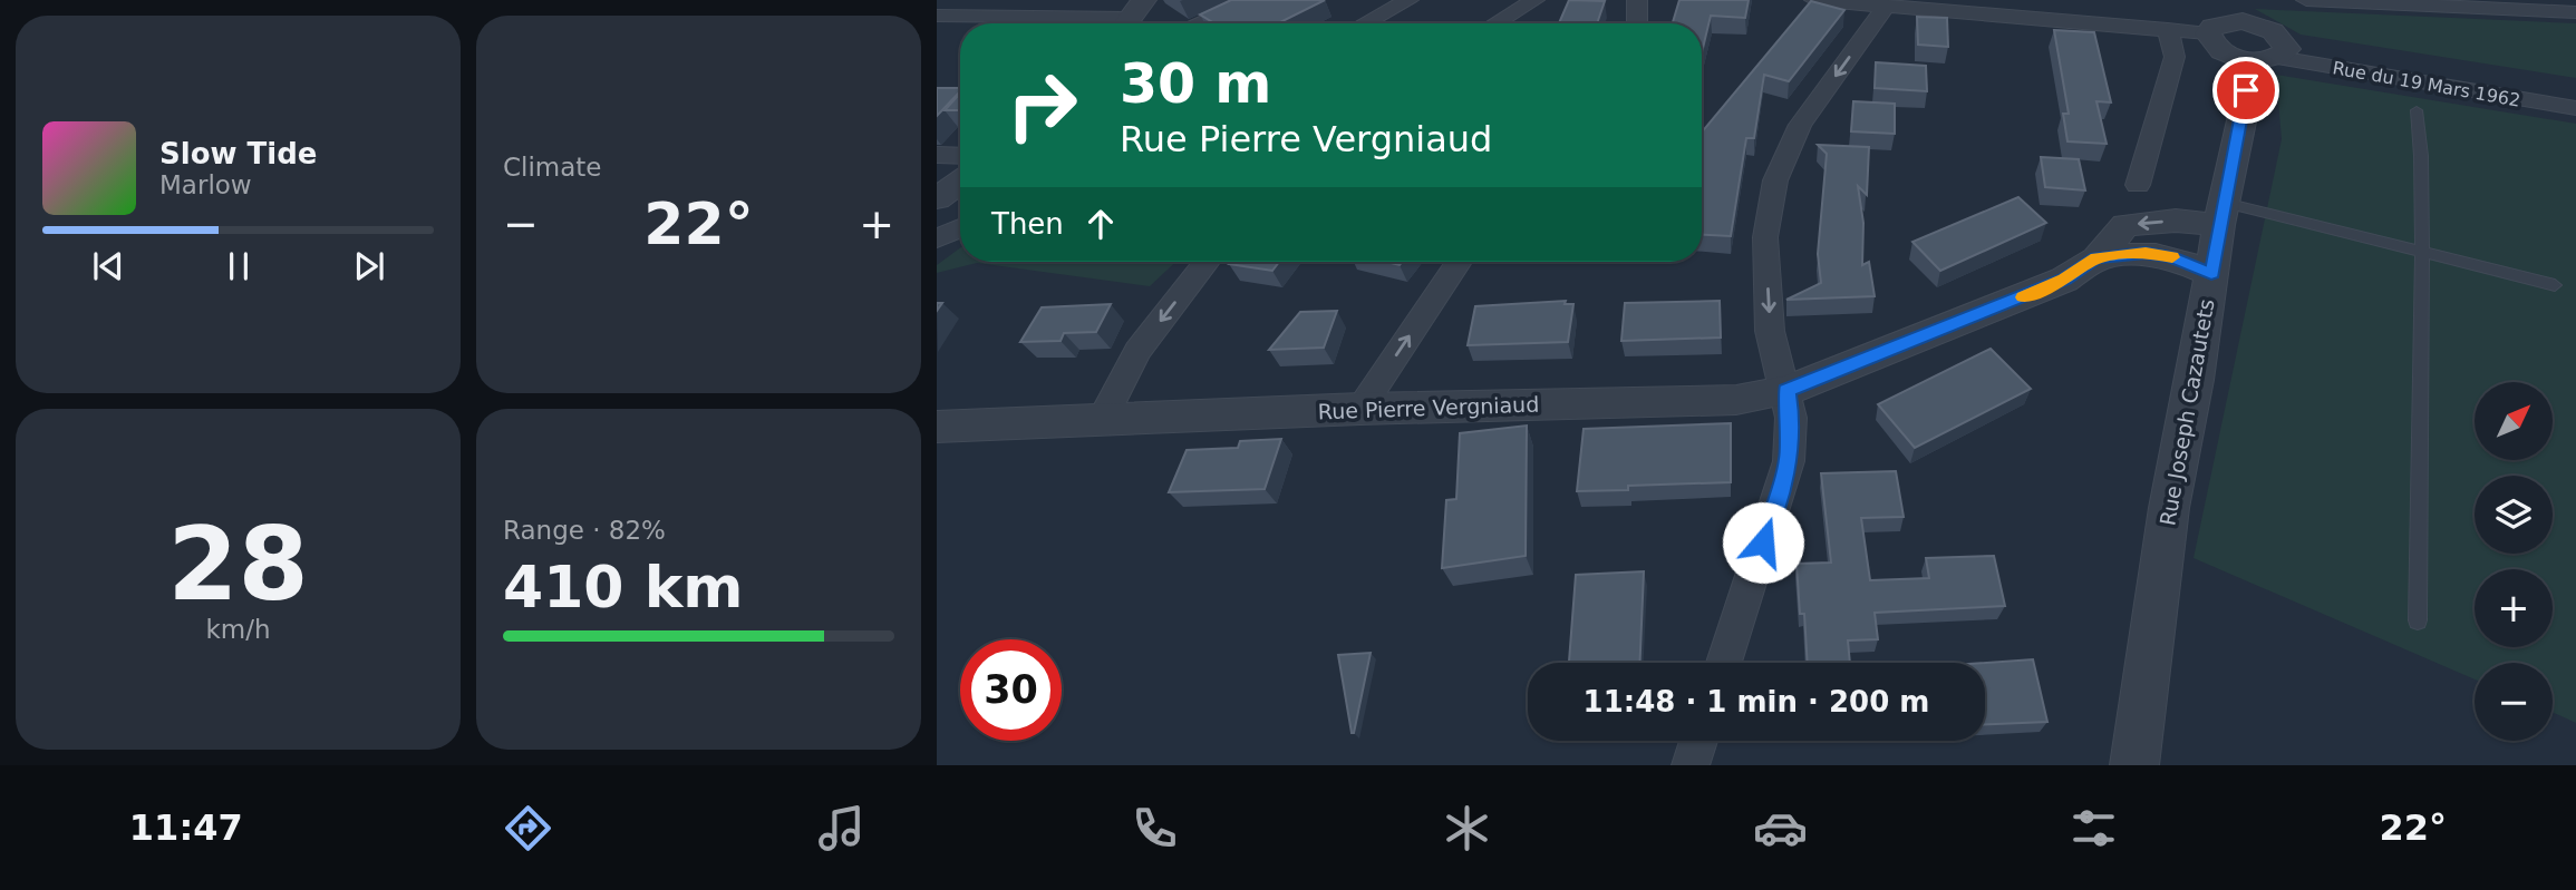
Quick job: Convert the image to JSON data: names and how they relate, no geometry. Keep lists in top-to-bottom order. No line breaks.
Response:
{"streets":{"street":["Rue du 19 Mars 1962","Rue Pierre Vergniaud","Rue Joseph Cazautets"]},"crossings":[["Rue du 19 Mars 1962","Rue Joseph Cazautets"]],"north":"top right","page":{"tile":["Climate",["28","km/h"],["Range · 82%","410 km"]],"turn":["30 m","Rue Pierre Vergniaud"],"song":["Slow Tide","Marlow"],"then":"Then","heat":["−","22°","+"],"map_buttons":["+","−"],"limit":"30","trip":"11:48 · 1 min · 200 m","tabs":["11:47","22°"]}}
